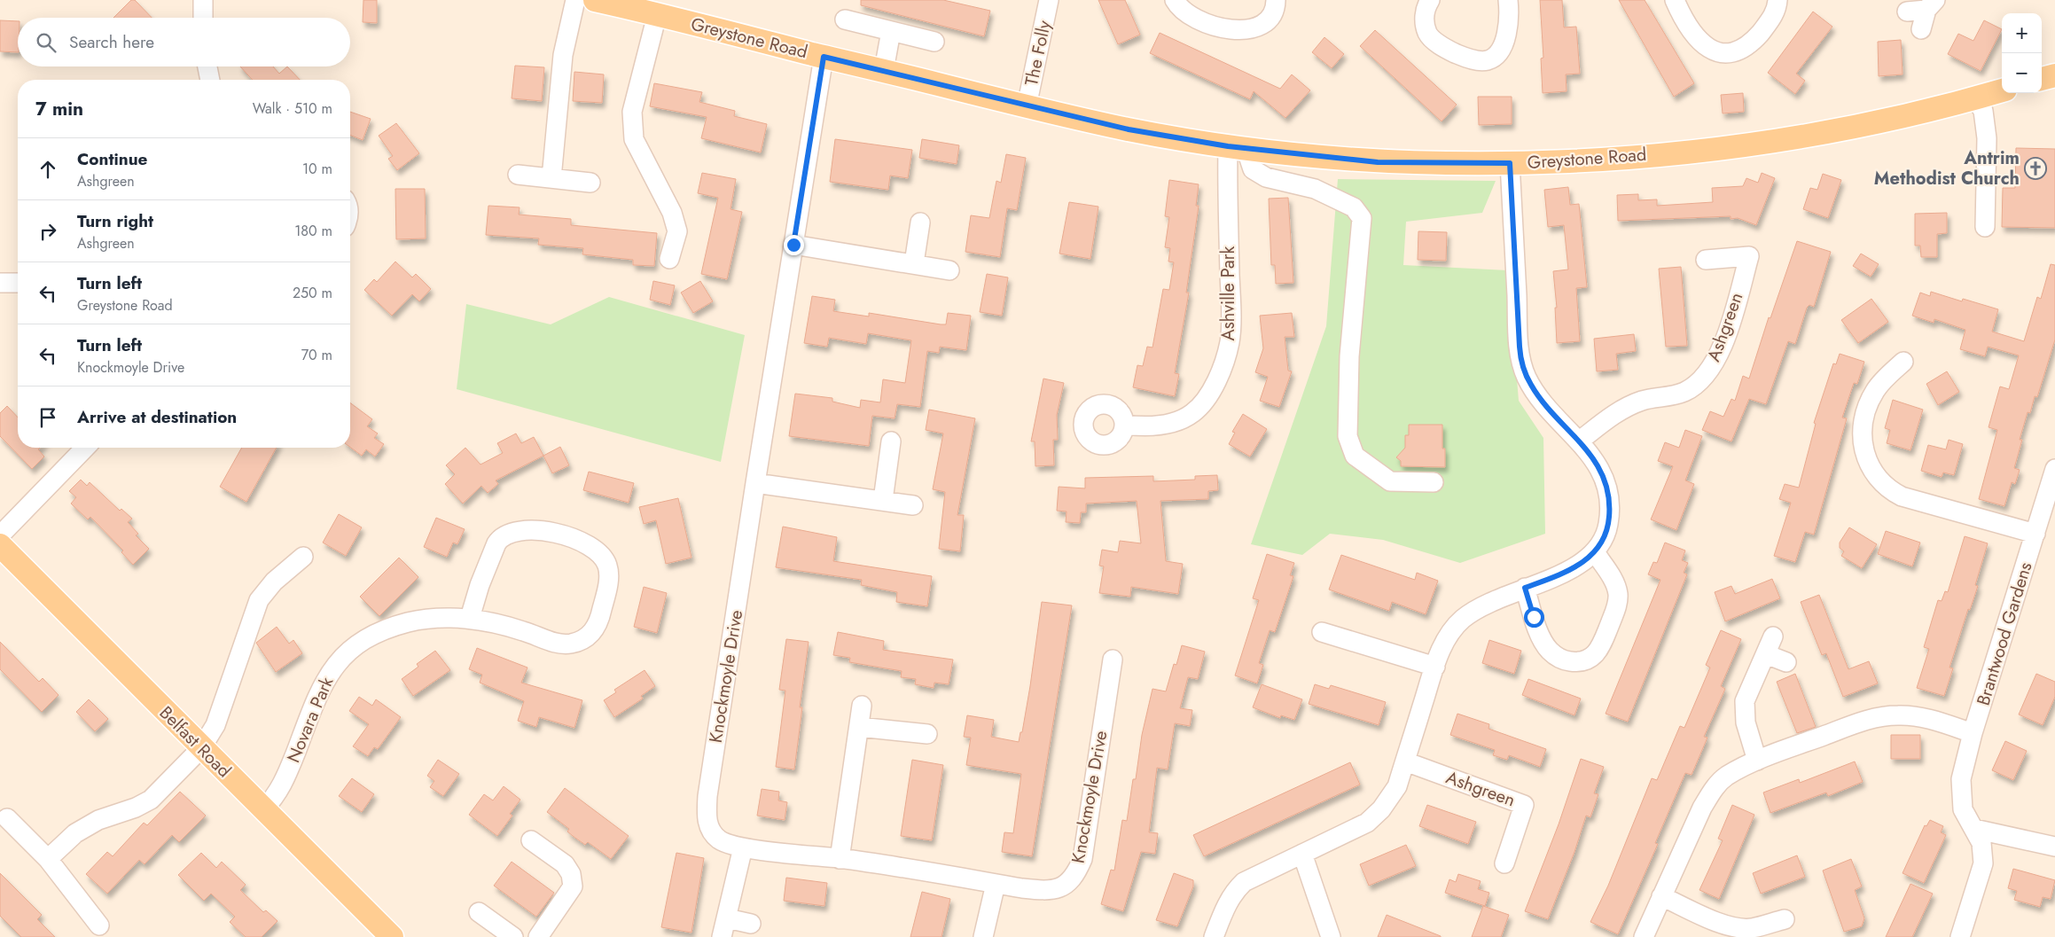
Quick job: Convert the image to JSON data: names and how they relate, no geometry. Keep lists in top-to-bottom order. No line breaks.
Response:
{"streets":{"main road":["Greystone Road","Belfast Road"],"street":["The Folly","Ashville Park","Ashgreen","Brantwood Gardens","Knockmoyle Drive","Novara Park"]},"crossings":[["Greystone Road","The Folly"],["Greystone Road","Ashville Park"],["Greystone Road","Knockmoyle Drive"],["Novara Park","Belfast Road"]],"places":{"church":["Antrim Methodist Church"]},"page":{"map_buttons":["+","−"],"search":"Search here","heading":["7 min","Walk · 510 m"],"list":[["Continue","Ashgreen","10 m"],["Turn right","Ashgreen","180 m"],["Turn left","Greystone Road","250 m"],["Turn left","Knockmoyle Drive","70 m"],"Arrive at destination"]}}
